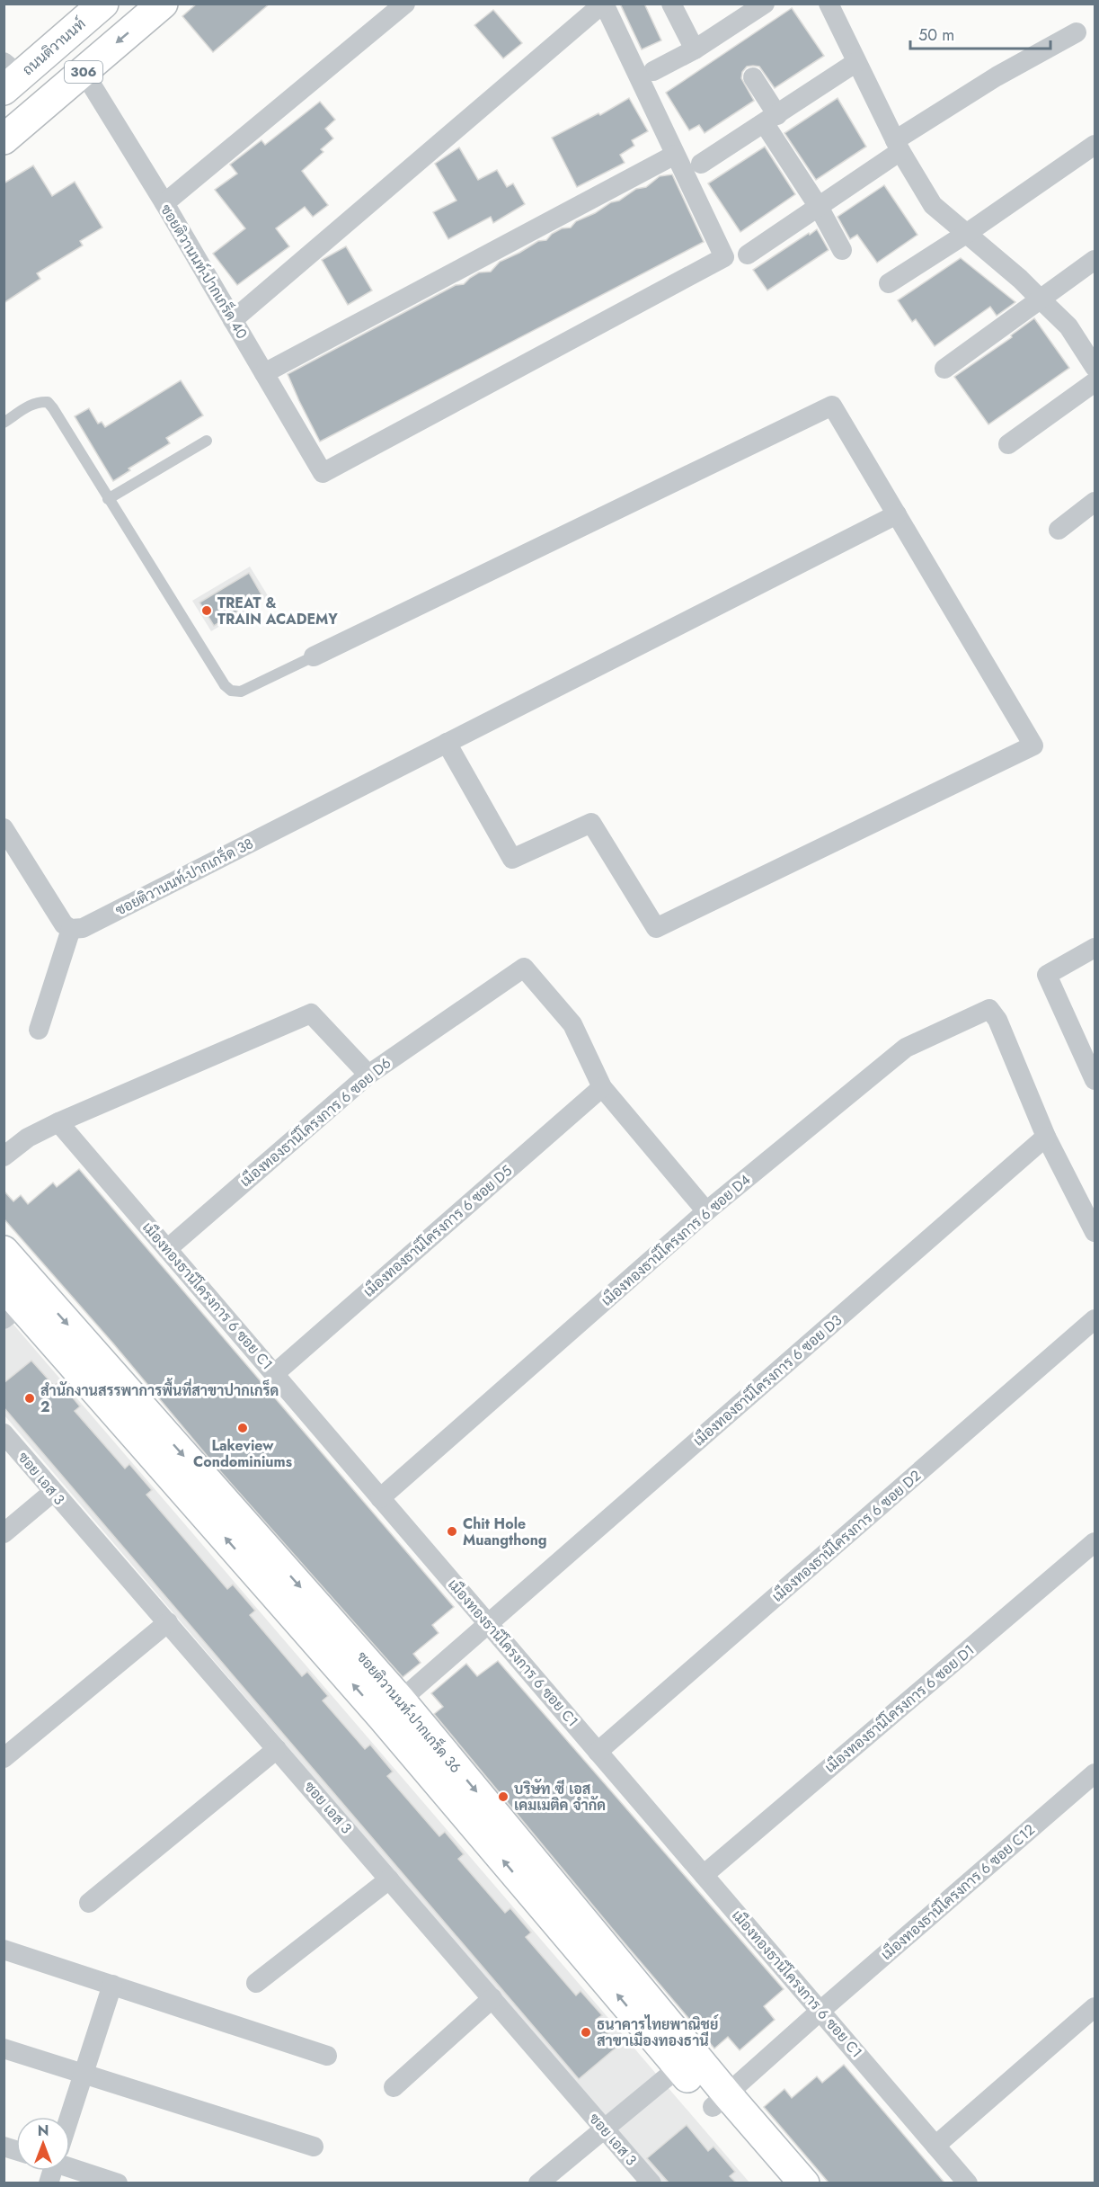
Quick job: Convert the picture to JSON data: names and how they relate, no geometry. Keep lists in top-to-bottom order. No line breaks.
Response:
{"streets":{"street":["ถนนติวานนท์","306","ซอยติวานนท์-ปากเกร็ด 40","ซอยติวานนท์-ปากเกร็ด 38","เมืองทองธานีโครงการ 6 ซอย D6","เมืองทองธานีโครงการ 6 ซอย D5","เมืองทองธานีโครงการ 6 ซอย D4","เมืองทองธานีโครงการ 6 ซอย C1","เมืองทองธานีโครงการ 6 ซอย D3","ซอย เอส 3","เมืองทองธานีโครงการ 6 ซอย D2","เมืองทองธานีโครงการ 6 ซอย D1","ซอยติวานนท์-ปากเกร็ด 36","เมืองทองธานีโครงการ 6 ซอย C12"]},"crossings":[["306","ซอยติวานนท์-ปากเกร็ด 40"],["เมืองทองธานีโครงการ 6 ซอย D6","เมืองทองธานีโครงการ 6 ซอย D5"],["เมืองทองธานีโครงการ 6 ซอย D6","เมืองทองธานีโครงการ 6 ซอย C1"],["เมืองทองธานีโครงการ 6 ซอย D5","เมืองทองธานีโครงการ 6 ซอย C1"],["เมืองทองธานีโครงการ 6 ซอย D4","เมืองทองธานีโครงการ 6 ซอย C1"],["เมืองทองธานีโครงการ 6 ซอย D4","เมืองทองธานีโครงการ 6 ซอย D3"],["เมืองทองธานีโครงการ 6 ซอย C1","เมืองทองธานีโครงการ 6 ซอย D3"],["เมืองทองธานีโครงการ 6 ซอย C1","เมืองทองธานีโครงการ 6 ซอย D2"],["เมืองทองธานีโครงการ 6 ซอย C1","เมืองทองธานีโครงการ 6 ซอย D1"],["เมืองทองธานีโครงการ 6 ซอย C1","เมืองทองธานีโครงการ 6 ซอย C12"],["เมืองทองธานีโครงการ 6 ซอย D3","ซอยติวานนท์-ปากเกร็ด 36"],["ซอยติวานนท์-ปากเกร็ด 36","เมืองทองธานีโครงการ 6 ซอย C12"]],"places":["TREAT & TRAIN ACADEMY","สำนักงานสรรพาการพื้นที่สาขาปากเกร็ด 2","Lakeview Condominiums","Chit Hole Muangthong","บริษัท ซี เอส เคมเมติค จำกัด","ธนาคารไทยพาณิชย์ สาขาเมืองทองธานี"],"scale_bar":"50 m","north":"top"}
